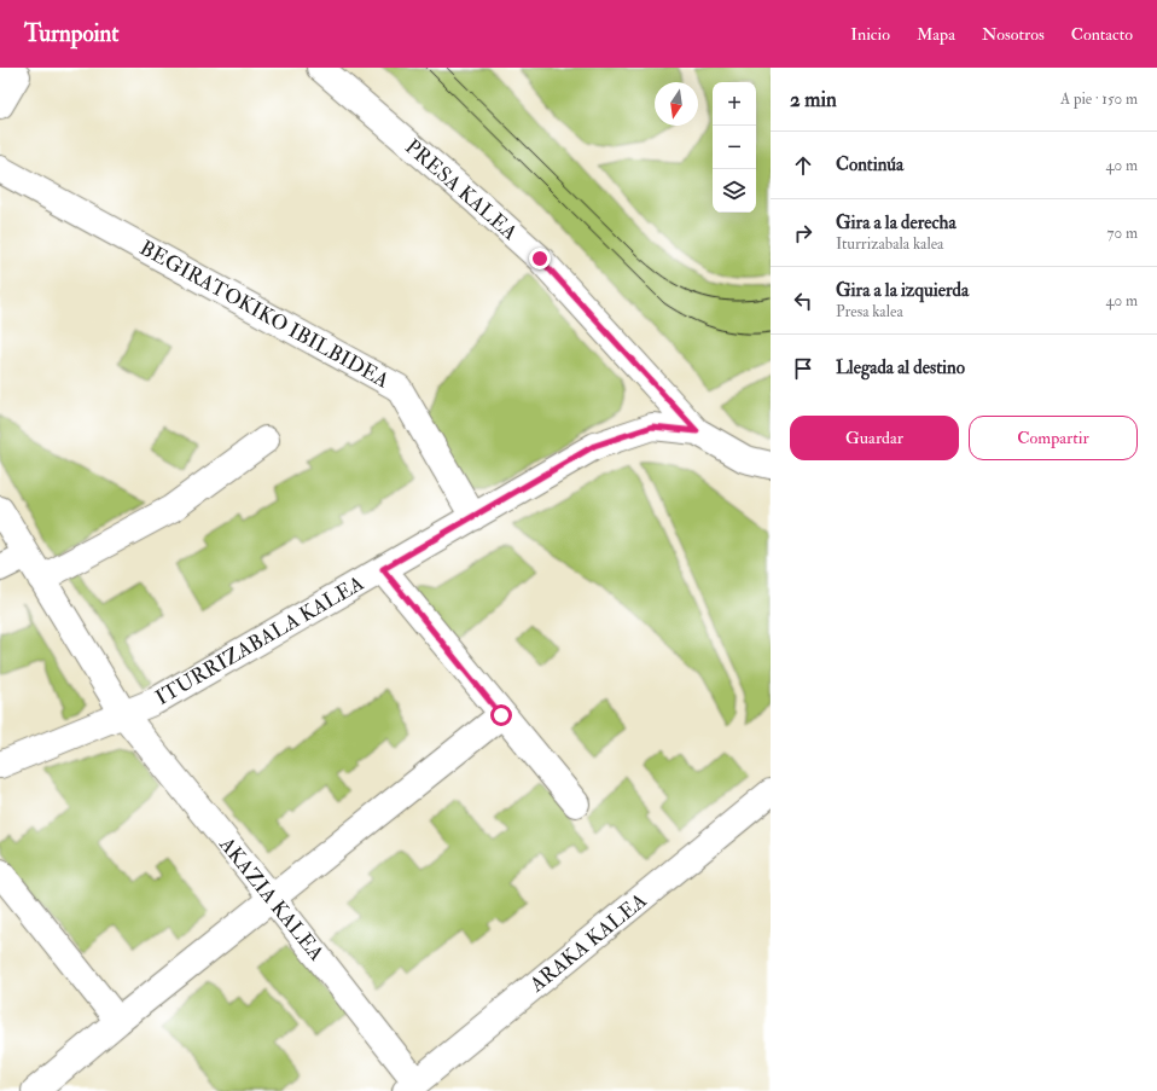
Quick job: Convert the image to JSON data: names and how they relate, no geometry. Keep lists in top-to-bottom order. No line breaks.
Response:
{"streets":{"street":["PRESA KALEA","BEGIRATOKIKO IBILBIDEA","ITURRIZABALA KALEA","AKAZIA KALEA","ARAKA KALEA"]},"crossings":[["PRESA KALEA","ITURRIZABALA KALEA"],["BEGIRATOKIKO IBILBIDEA","ITURRIZABALA KALEA"],["ITURRIZABALA KALEA","AKAZIA KALEA"],["AKAZIA KALEA","ARAKA KALEA"]],"north":"bottom","page":{"header":"Turnpoint","nav":["Inicio","Mapa","Nosotros","Contacto"],"heading":["2 min","A pie · 150 m"],"map_buttons":["+","−"],"list":[["Continúa","40 m"],["Gira a la derecha","Iturrizabala kalea","70 m"],["Gira a la izquierda","Presa kalea","40 m"],"Llegada al destino"],"buttons":["Guardar","Compartir"]}}
